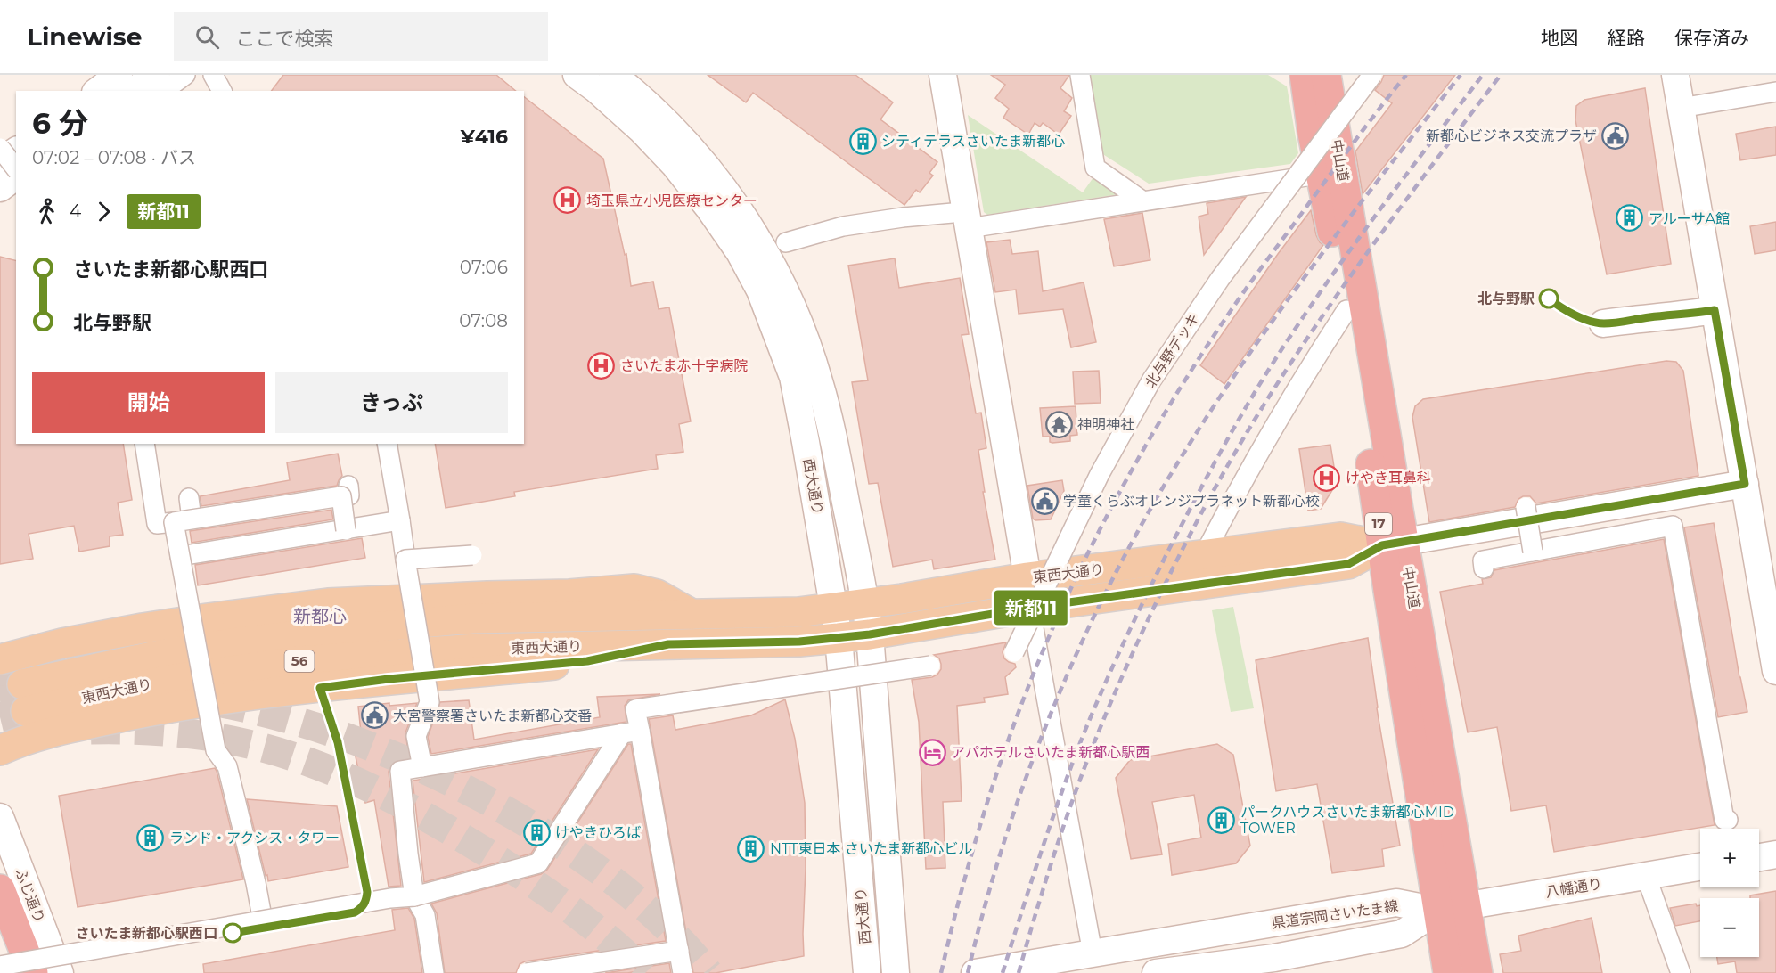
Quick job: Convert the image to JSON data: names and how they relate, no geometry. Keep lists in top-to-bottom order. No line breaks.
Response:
{"streets":{"highway":["中山道","17"],"main road":["東西大通り","56"],"street":["北与野デッキ","西大通り","八幡通り","ふじ通り","県道宗岡さいたま線"]},"crossings":[["中山道","東西大通り"],["中山道","八幡通り"],["中山道","県道宗岡さいたま線"],["西大通り","東西大通り"],["八幡通り","県道宗岡さいたま線"]],"districts":["新都心"],"places":{"public building":["新都心ビジネス交流プラザ","学童くらぶオレンジプラネット新都心校","大宮警察署さいたま新都心交番"],"building":["シティテラスさいたま新都心","アルーサA館","パークハウスさいたま新都心MID TOWER","けやきひろば","ランド・アクシス・タワー","NTT東日本 さいたま新都心ビル"],"hospital":["埼玉県立小児医療センター","さいたま赤十字病院","けやき耳鼻科"],"other":["北与野駅","さいたま新都心駅西口"],"temple":["神明神社"],"hotel":["アパホテルさいたま新都心駅西"]},"lines":["bus line 新都11"],"page":{"header":"Linewise","search":"ここで検索","nav":["地図","経路","保存済み"],"on_map":"新都11","heading":["6 分","07:02 – 07:08 · バス","¥416"],"legs":["4","新都11"],"list":[{"name":"さいたま新都心駅西口","value":"07:06"},{"name":"北与野駅","value":"07:08"}],"buttons":["開始","きっぷ"],"map_buttons":["+","−"]}}
